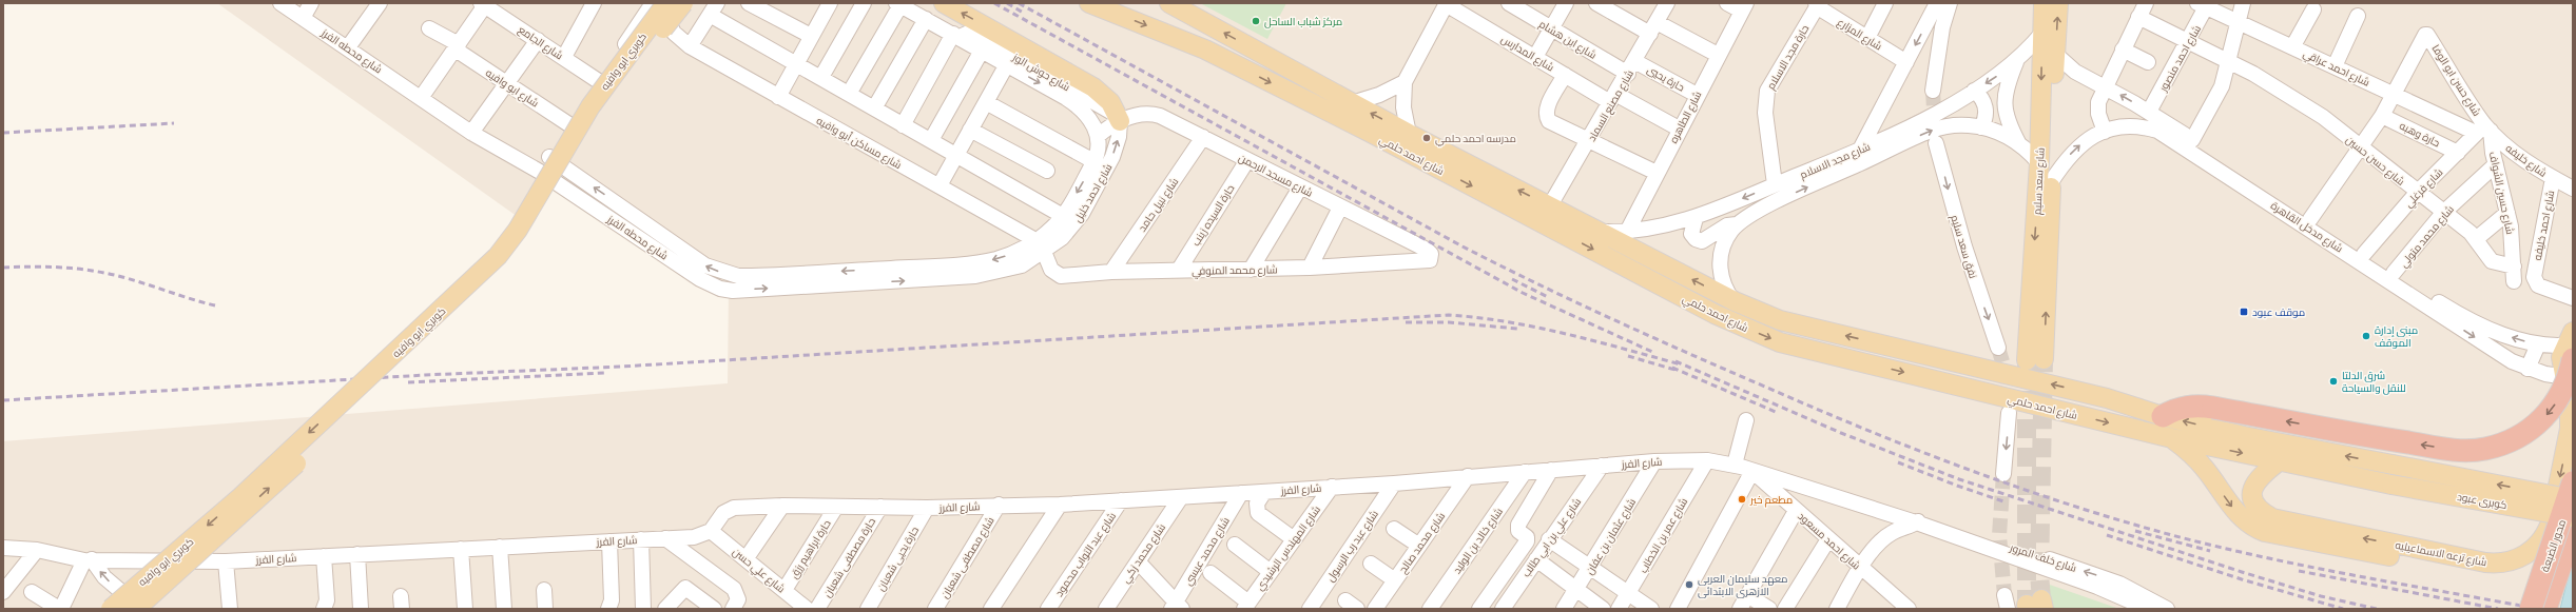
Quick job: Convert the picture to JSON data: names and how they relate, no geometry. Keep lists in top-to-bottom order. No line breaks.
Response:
{"streets":{"highway":["محور الضبعة"],"main road":["كوبري ابو وافيه","شارع احمد حلمي","شارع سعد سليم","كوبرى عبود","شارع ترعه الاسماعيليه"],"street":["شارع المزارع","شارع ابن هشام","شارع الجامع","شارع محطه الفرز","شارع المدارس","حارة مجد الاسلام","شارع احمد منصور","شارع احمد عراقي","شارع حوش الوز","حارة يحيي","شارع حسن ابو الوفا","شارع ابو وافيه","شارع مصنع السماد","شارع الطاهره","حارة وهبه","شارع مساكن أبو وافيه","شارع مجد الاسلام","شارع حسن حسين","شارع خليفه","شارع مسجد الرحمن","شارع فرغلي","شارع احمد خليل","شارع حسين الشواف","شارع نبيل حامد","حارة السيده زينب","شارع احمد خليفه","شارع مدخل القاهرة","شارع محمد متولي","نفق سعد سليم","شارع محمد المنوفي","شارع الفرز","شارع عمر بن الخطاب","شارع عثمان بن عفان","شارع علي بن ابي طالب","شارع خالد بن الوليد","شارع احمد مسعود","شارع محمد صالح","شارع عبد رب الرسول","شارع المهندس الرشيدي","حارة ابراهيم رزق","شارع محمد عيسي","شارع محمد زكي","شارع عبد التواب محمود","حارة مصطفى شعبان","شارع مصطفى شعبان","شارع خلف المرور","حارة يحيى شعبان","شارع علي حسن"]},"crossings":[["شارع المزارع","حارة مجد الاسلام"],["شارع ابن هشام","حارة يحيي"],["شارع ابن هشام","شارع مصنع السماد"],["شارع محطه الفرز","شارع مساكن أبو وافيه"],["شارع محطه الفرز","شارع احمد خليل"],["شارع محطه الفرز","شارع محمد المنوفي"],["شارع المدارس","شارع مصنع السماد"],["شارع المدارس","شارع الطاهره"],["حارة مجد الاسلام","شارع مجد الاسلام"],["شارع احمد منصور","شارع احمد عراقي"],["شارع احمد منصور","شارع حسن حسين"],["شارع احمد منصور","شارع مدخل القاهرة"],["شارع احمد عراقي","شارع حسن ابو الوفا"],["شارع احمد عراقي","شارع خليفه"],["شارع احمد عراقي","شارع فرغلي"],["شارع احمد عراقي","شارع حسين الشواف"],["شارع حوش الوز","شارع مسجد الرحمن"],["شارع حوش الوز","شارع احمد خليل"],["حارة يحيي","شارع مصنع السماد"],["حارة يحيي","شارع الطاهره"],["شارع حسن ابو الوفا","شارع خليفه"],["شارع حسن ابو الوفا","شارع فرغلي"],["شارع حسن ابو الوفا","شارع حسين الشواف"],["شارع مصنع السماد","شارع احمد حلمي"],["شارع الطاهره","شارع مجد الاسلام"],["حارة وهبه","شارع فرغلي"],["شارع مساكن أبو وافيه","شارع احمد خليل"],["شارع مساكن أبو وافيه","شارع محمد المنوفي"],["شارع احمد حلمي","شارع مجد الاسلام"],["شارع احمد حلمي","كوبرى عبود"],["شارع احمد حلمي","شارع ترعه الاسماعيليه"],["شارع مجد الاسلام","شارع سعد سليم"],["شارع حسن حسين","شارع فرغلي"],["شارع حسن حسين","شارع حسين الشواف"],["شارع حسن حسين","شارع محمد متولي"],["شارع خليفه","شارع فرغلي"],["شارع خليفه","شارع حسين الشواف"],["شارع خليفه","شارع احمد خليفه"],["شارع مسجد الرحمن","شارع احمد خليل"],["شارع مسجد الرحمن","شارع نبيل حامد"],["شارع مسجد الرحمن","حارة السيده زينب"],["شارع مسجد الرحمن","شارع محمد المنوفي"],["شارع سعد سليم","شارع مدخل القاهرة"],["شارع فرغلي","شارع حسين الشواف"],["شارع فرغلي","شارع مدخل القاهرة"],["شارع احمد خليل","شارع محمد المنوفي"],["شارع حسين الشواف","شارع محمد متولي"],["شارع نبيل حامد","شارع محمد المنوفي"],["حارة السيده زينب","شارع محمد المنوفي"],["شارع مدخل القاهرة","شارع محمد متولي"],["شارع مدخل القاهرة","شارع ترعه الاسماعيليه"],["شارع الفرز","شارع عمر بن الخطاب"],["شارع الفرز","شارع عثمان بن عفان"],["شارع الفرز","شارع علي بن ابي طالب"],["شارع الفرز","شارع خالد بن الوليد"],["شارع الفرز","شارع احمد مسعود"],["شارع الفرز","شارع محمد صالح"],["شارع الفرز","شارع عبد رب الرسول"],["شارع الفرز","شارع المهندس الرشيدي"],["شارع الفرز","حارة ابراهيم رزق"],["شارع الفرز","شارع محمد عيسي"],["شارع الفرز","شارع محمد زكي"],["شارع الفرز","شارع عبد التواب محمود"],["شارع الفرز","حارة مصطفى شعبان"],["شارع الفرز","شارع مصطفى شعبان"],["شارع الفرز","شارع خلف المرور"],["شارع الفرز","حارة يحيى شعبان"],["شارع الفرز","شارع علي حسن"],["كوبرى عبود","شارع ترعه الاسماعيليه"],["شارع احمد مسعود","شارع خلف المرور"],["حارة ابراهيم رزق","شارع علي حسن"]],"one_way":["نفق سعد سليم"],"places":{"other":["مركز شباب الساحل","مدرسه احمد حلمي","مبنى إدارة الموقف","شرق الدلتا للنقل والسياحة","مطعم خير","معهد سليمان العربى الازهرى الابتدائى"],"transit":["موقف عبود"]}}
